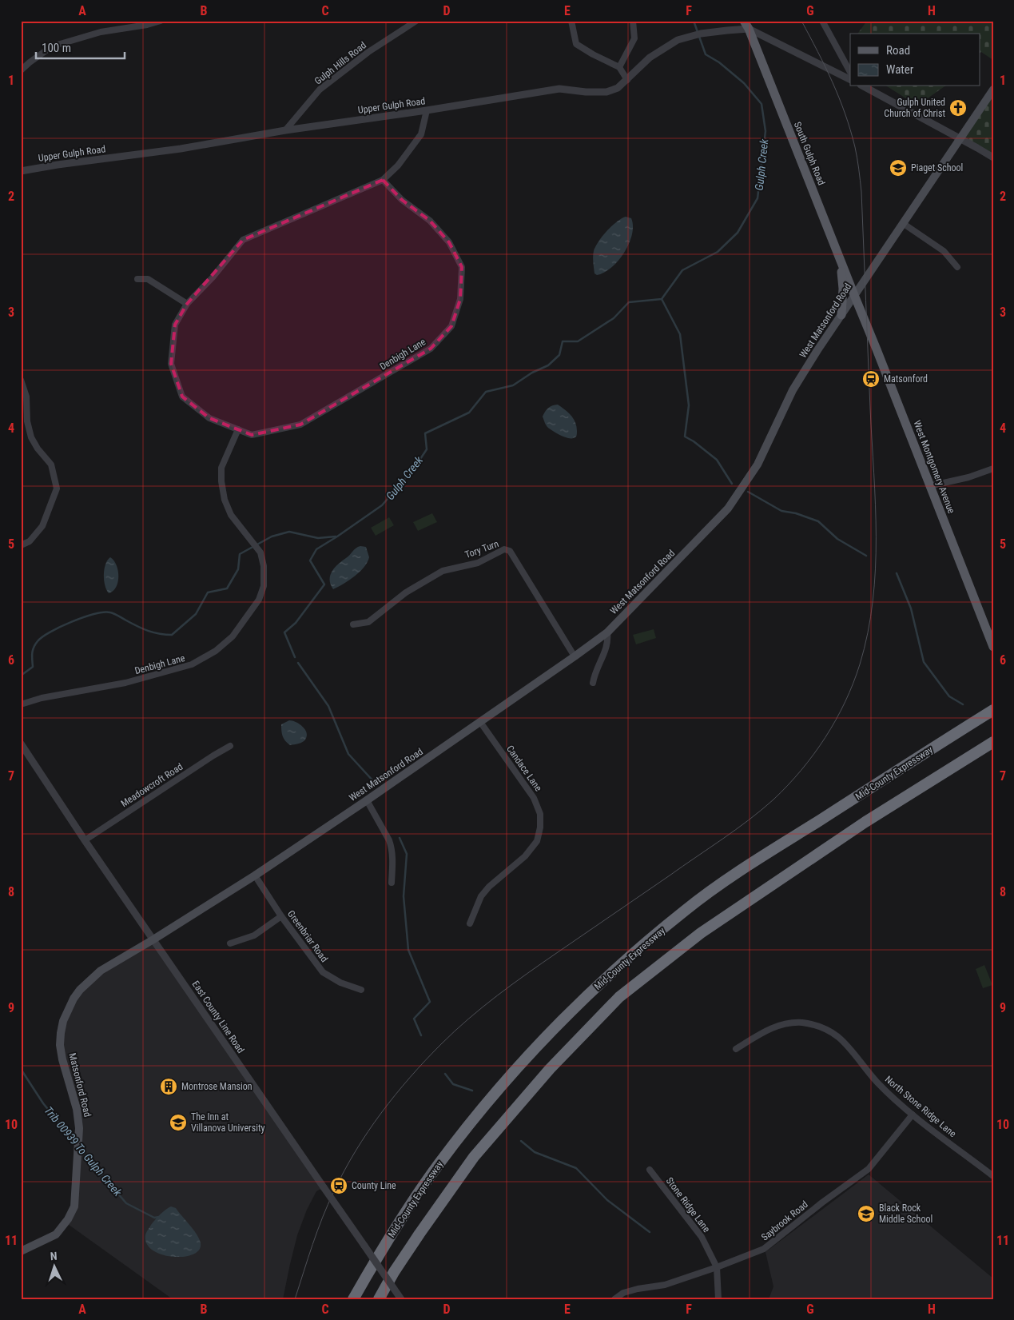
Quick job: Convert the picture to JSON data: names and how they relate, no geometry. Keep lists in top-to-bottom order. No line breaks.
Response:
{"streets":{"highway":["Mid-County Expressway"],"main road":["South Gulph Road","West Matsonford Road","West Montgomery Avenue","Matsonford Road"],"street":["Gulph Hills Road","Upper Gulph Road","Denbigh Lane","Tory Turn","Candace Lane","Meadowcroft Road","Greenbriar Road","East County Line Road","North Stone Ridge Lane","Stone Ridge Lane","Saybrook Road"]},"crossings":[["Gulph Hills Road","Upper Gulph Road"],["Upper Gulph Road","South Gulph Road"],["Upper Gulph Road","Denbigh Lane"],["South Gulph Road","West Matsonford Road"],["South Gulph Road","West Montgomery Avenue"],["West Matsonford Road","West Montgomery Avenue"],["West Matsonford Road","Tory Turn"],["West Matsonford Road","Candace Lane"],["West Matsonford Road","Greenbriar Road"],["West Matsonford Road","East County Line Road"],["West Matsonford Road","Matsonford Road"],["Meadowcroft Road","East County Line Road"],["East County Line Road","Matsonford Road"],["North Stone Ridge Lane","Saybrook Road"],["Stone Ridge Lane","Saybrook Road"]],"water":["Gulph Creek","Trib 00939 To Gulph Creek"],"places":{"church":["Gulph United Church of Christ"],"school or university":["Piaget School","The Inn at Villanova University","Black Rock Middle School"],"station":["Matsonford","County Line"],"building":["Montrose Mansion"]},"legend":["Road","Water"],"scale_bar":"100 m","north":"top","grid":{"columns":["A","B","C","D","E","F","G","H"],"rows":["1","2","3","4","5","6","7","8","9","10","11"]}}
